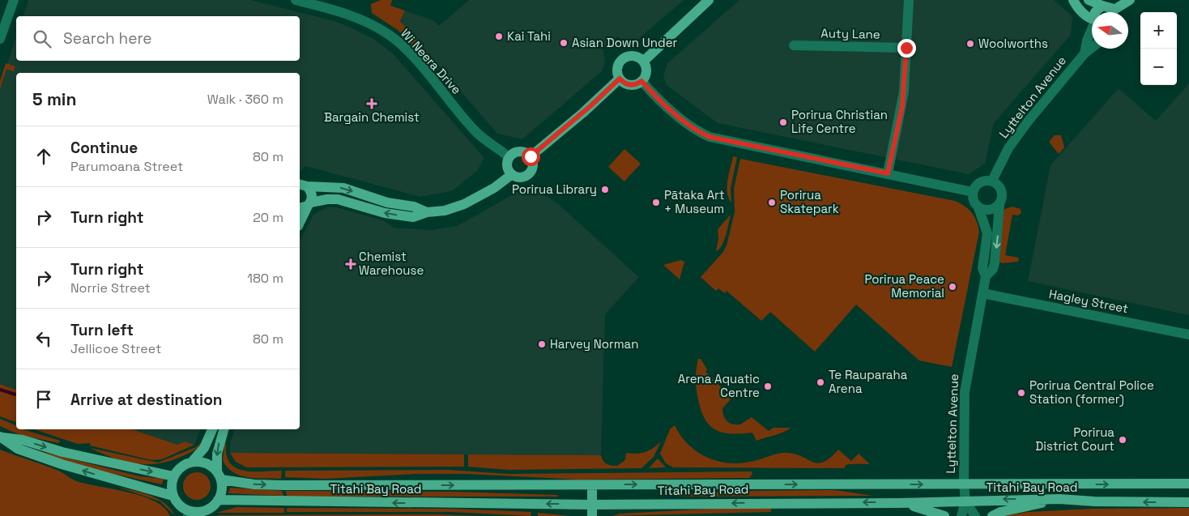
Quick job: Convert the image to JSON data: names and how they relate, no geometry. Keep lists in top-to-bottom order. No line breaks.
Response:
{"streets":{"main road":["Titahi Bay Road"],"street":["Auty Lane","Wi Neera Drive","Lyttelton Avenue","Hagley Street"]},"crossings":[["Lyttelton Avenue","Hagley Street"],["Lyttelton Avenue","Titahi Bay Road"]],"places":{"other":["Kai Tahi","Asian Down Under","Woolworths","Porirua Christian Life Centre","Porirua Library","Pātaka Art + Museum","Porirua Skatepark","Porirua Peace Memorial","Harvey Norman","Te Rauparaha Arena","Arena Aquatic Centre","Porirua Central Police Station (former)","Porirua District Court"],"health":["Bargain Chemist","Chemist Warehouse"]},"north":"left","page":{"map_buttons":["+","−"],"search":"Search here","heading":["5 min","Walk · 360 m"],"list":[["Continue","Parumoana Street","80 m"],["Turn right","20 m"],["Turn right","Norrie Street","180 m"],["Turn left","Jellicoe Street","80 m"],"Arrive at destination"]}}
